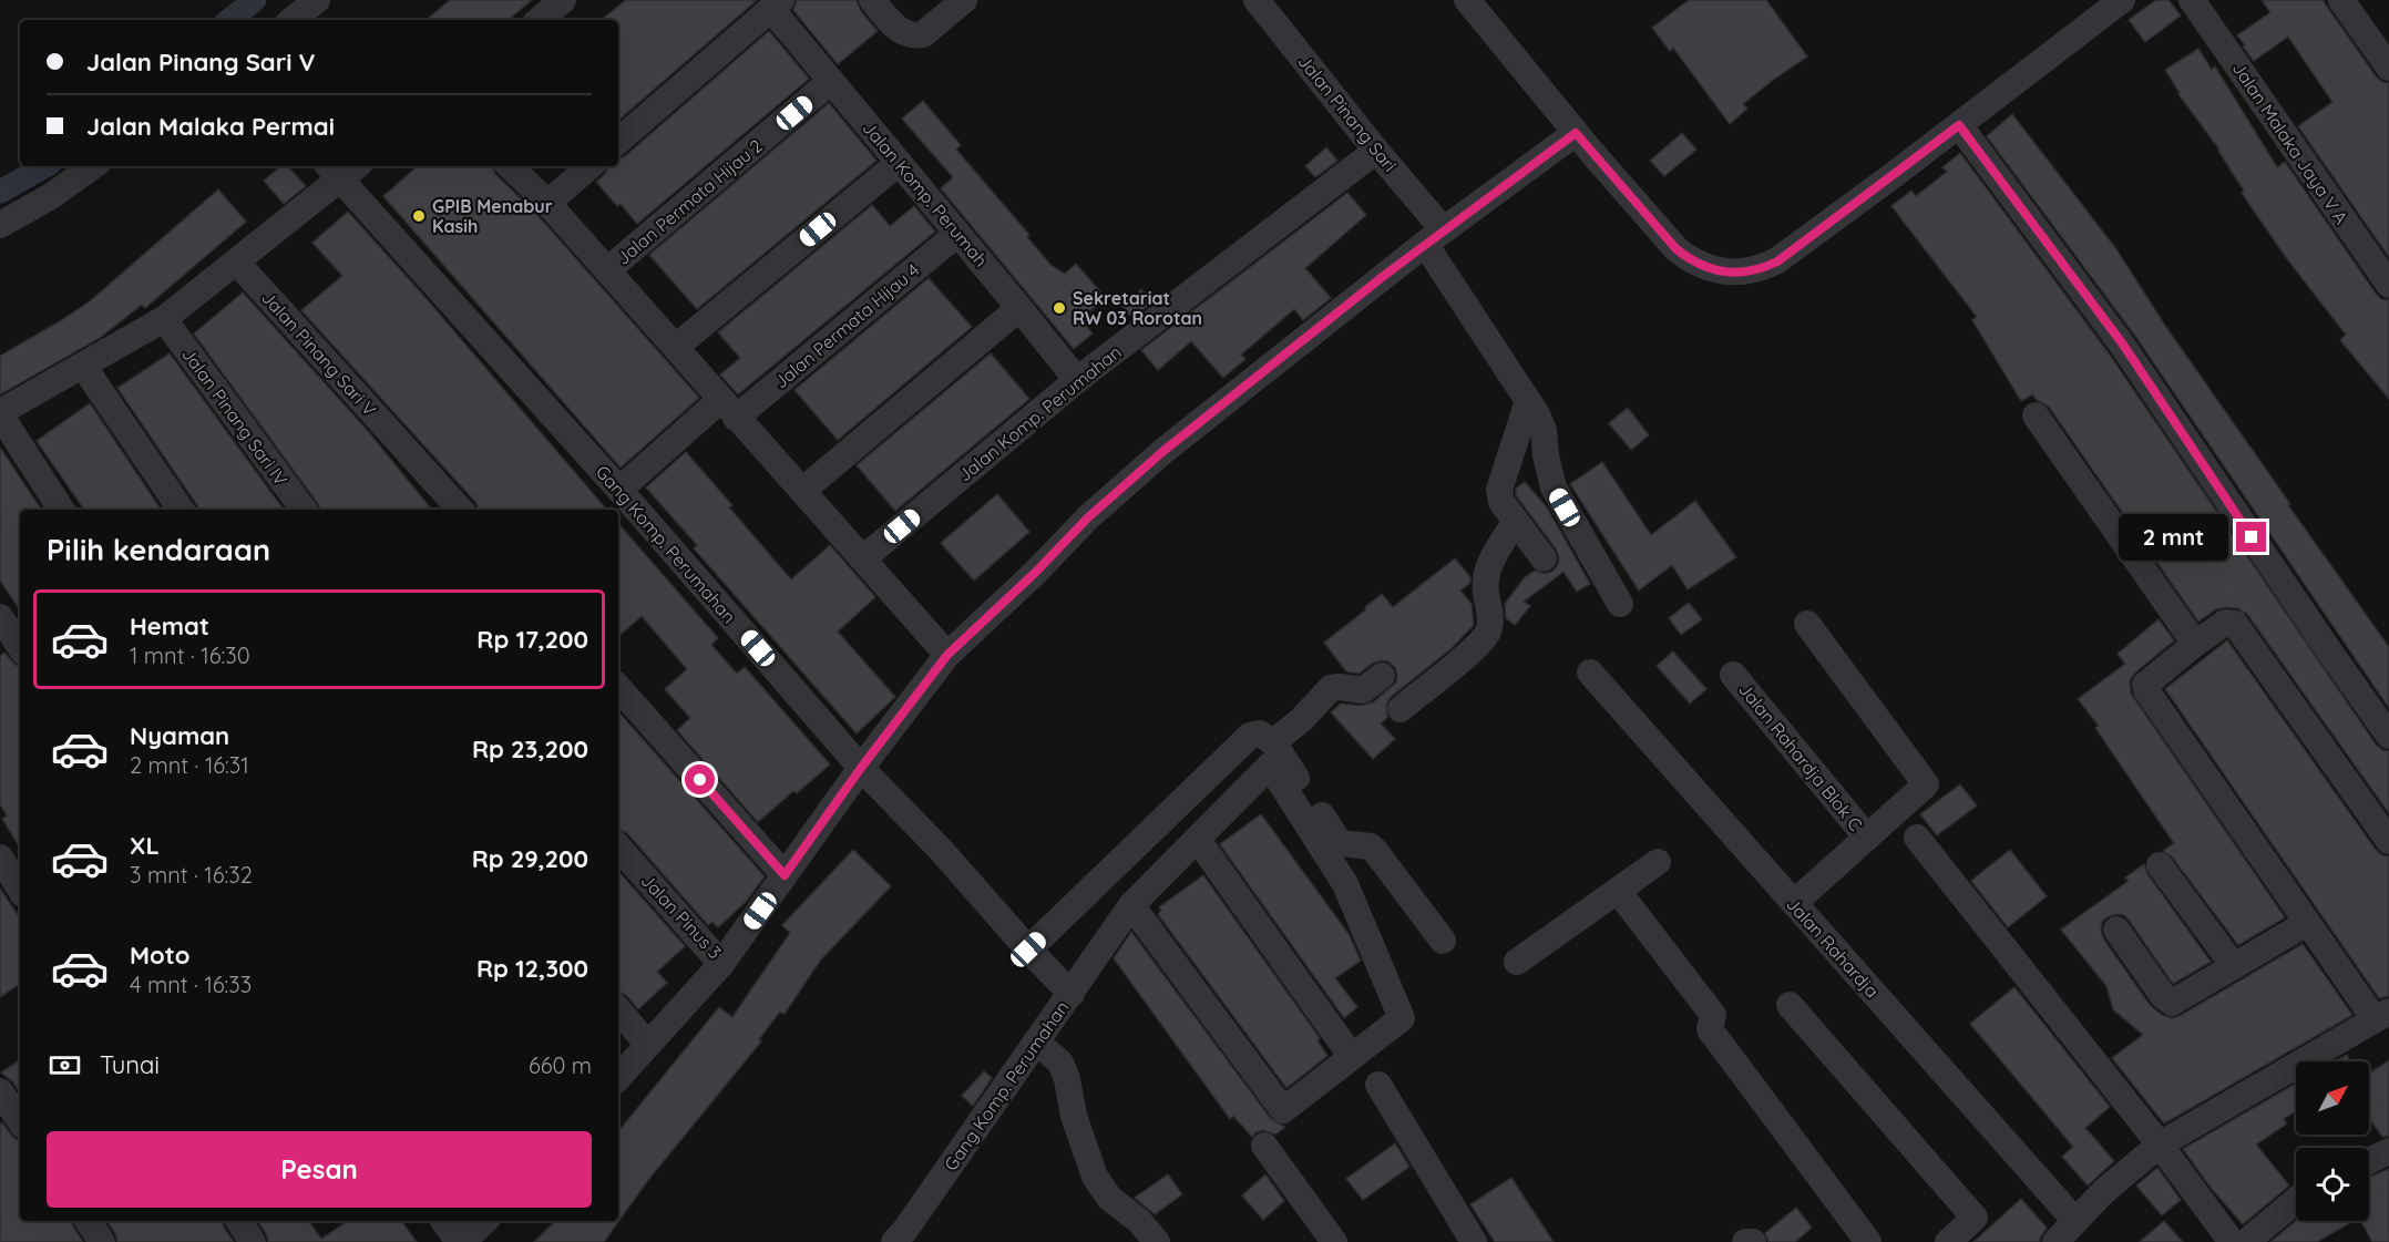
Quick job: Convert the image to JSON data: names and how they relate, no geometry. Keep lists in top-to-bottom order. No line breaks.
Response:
{"streets":{"street":["Jalan Pinang Sari","Jalan Malaka Jaya V A","Jalan Komp. Perumah","Jalan Permata Hijau 2","Jalan Permata Hijau 4","Jalan Pinang Sari V","Jalan Komp. Perumahan","Jalan Pinang Sari IV","Gang Komp. Perumahan","Jalan Rahardja Blok C","Jalan Pinus 3","Jalan Rahardja"]},"crossings":[["Jalan Pinang Sari","Jalan Komp. Perumahan"],["Jalan Pinang Sari","Jalan Pinus 3"],["Jalan Komp. Perumah","Jalan Permata Hijau 2"],["Jalan Komp. Perumah","Jalan Permata Hijau 4"],["Jalan Komp. Perumah","Jalan Komp. Perumahan"],["Jalan Permata Hijau 4","Gang Komp. Perumahan"],["Gang Komp. Perumahan","Jalan Pinus 3"]],"places":["GPIB Menabur Kasih","Sekretariat RW 03 Rorotan"],"north":"top right","page":{"banner":["Jalan Pinang Sari V","Jalan Malaka Permai"],"heading":"Pilih kendaraan","bubble":"2 mnt","list":[{"name":"Hemat","note":"1 mnt · 16:30","value":"Rp 17,200"},{"name":"Nyaman","note":"2 mnt · 16:31","value":"Rp 23,200"},{"name":"XL","note":"3 mnt · 16:32","value":"Rp 29,200"},{"name":"Moto","note":"4 mnt · 16:33","value":"Rp 12,300"}],"pay":["Tunai","660 m"],"buttons":"Pesan"}}
